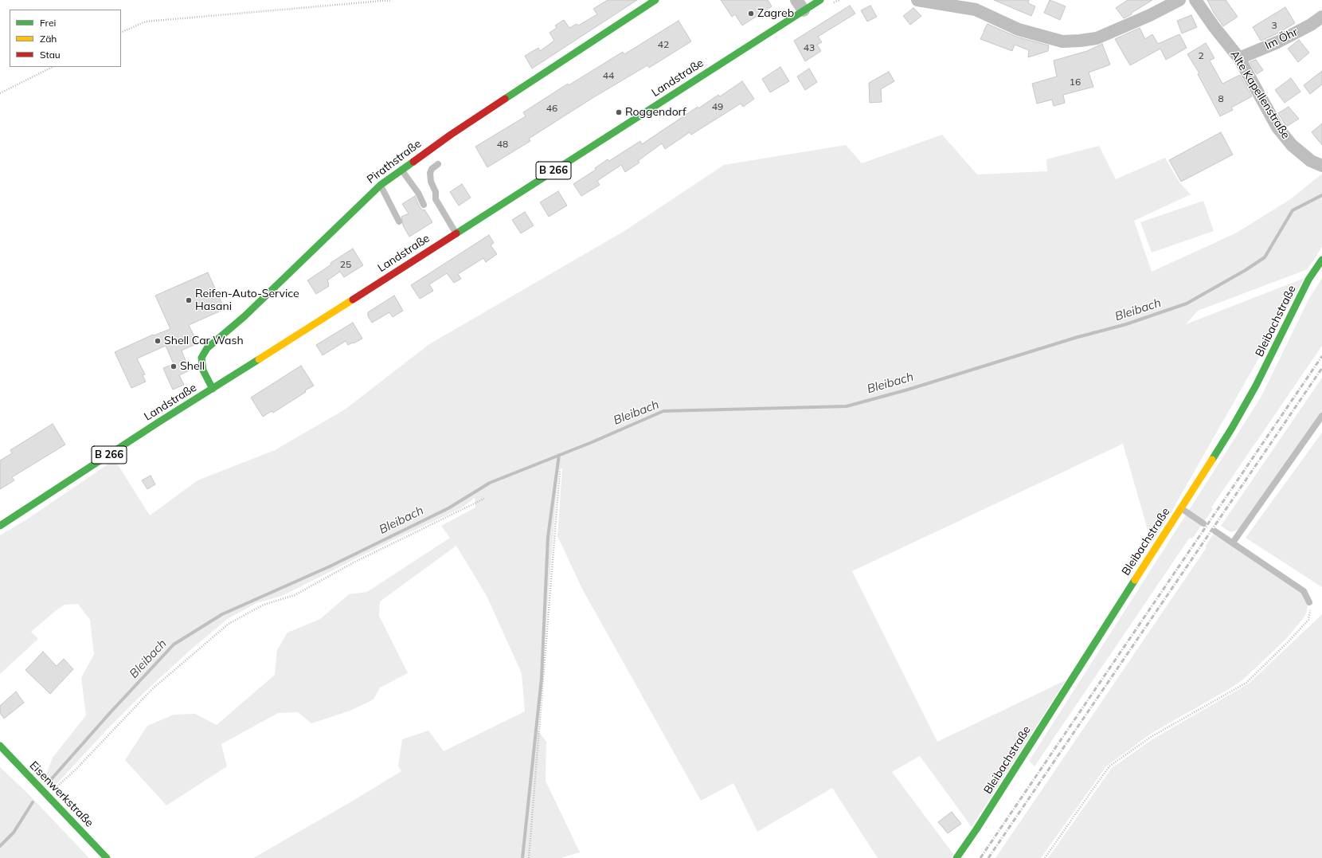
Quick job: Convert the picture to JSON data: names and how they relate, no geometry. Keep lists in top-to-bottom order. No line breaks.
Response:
{"streets":{"main road":["Landstraße","Pirathstraße","B 266","Bleibachstraße","Eisenwerkstraße"],"street":["Im Öhr","Alte Kapellenstraße"]},"crossings":[["Im Öhr","Alte Kapellenstraße"],["Landstraße","Pirathstraße"]],"water":["Bleibach"],"places":["Zagreb","Roggendorf","Reifen-Auto-Service Hasani","Shell Car Wash","Shell"],"house_numbers":["3","42","43","2","44","16","8","49","46","48","25"],"legend":["Frei","Zäh","Stau"]}
